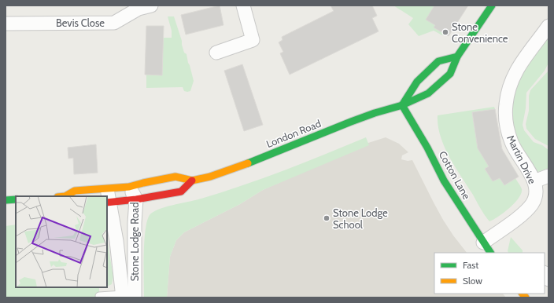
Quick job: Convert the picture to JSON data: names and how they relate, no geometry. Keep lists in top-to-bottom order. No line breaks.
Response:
{"streets":{"main road":["London Road","Cotton Lane"],"street":["Bevis Close","Martin Drive","Stone Lodge Road"]},"crossings":[["London Road","Cotton Lane"],["London Road","Stone Lodge Road"],["Martin Drive","Cotton Lane"]],"places":["Stone Convenience","Stone Lodge School"],"legend":["Fast","Slow"]}
